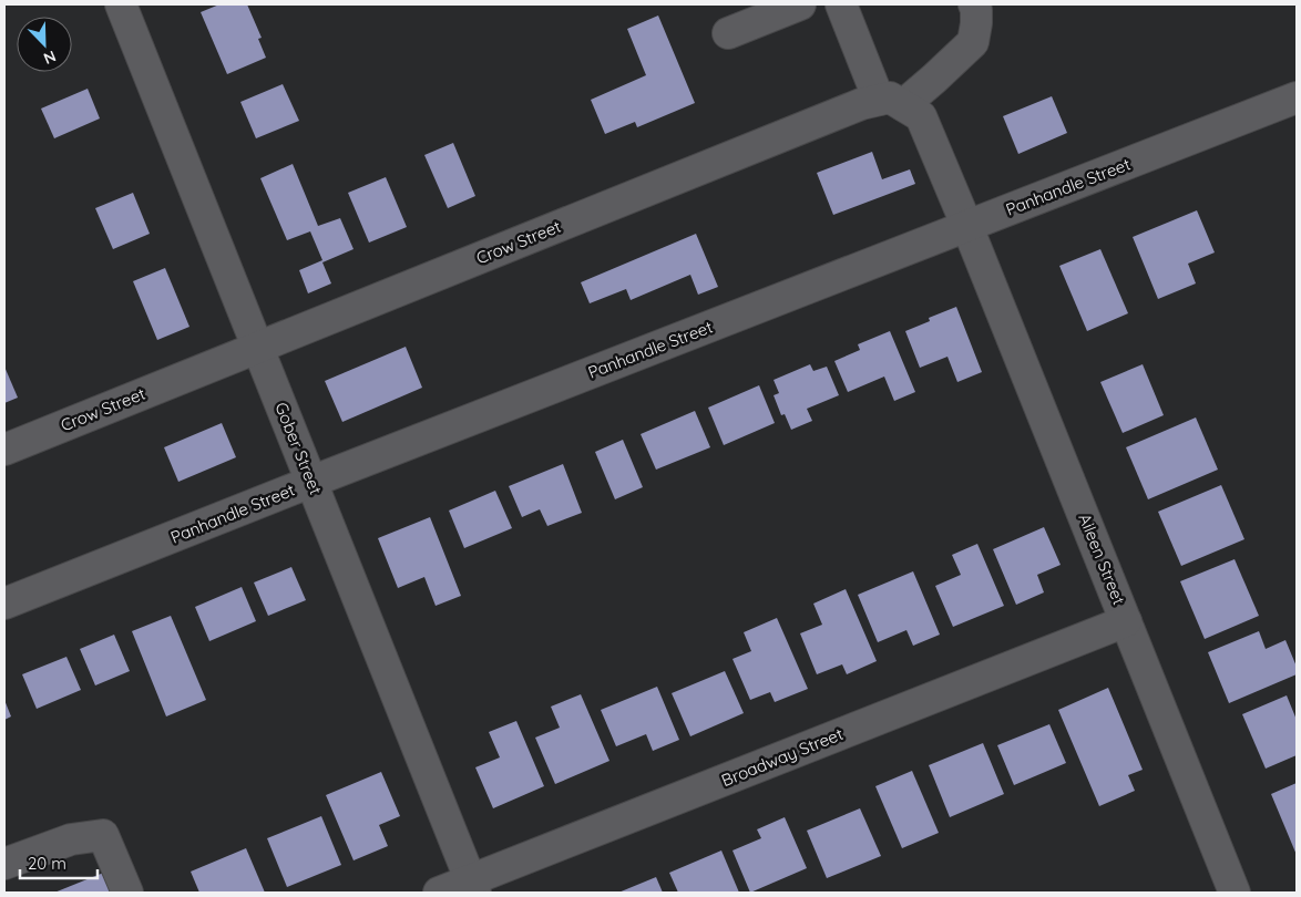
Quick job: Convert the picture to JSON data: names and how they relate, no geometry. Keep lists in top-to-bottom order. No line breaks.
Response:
{"streets":{"street":["Panhandle Street","Crow Street","Gober Street","Aileen Street","Broadway Street"]},"crossings":[["Panhandle Street","Gober Street"],["Panhandle Street","Aileen Street"],["Crow Street","Gober Street"],["Gober Street","Broadway Street"],["Aileen Street","Broadway Street"]],"scale_bar":"20 m","north":"bottom right"}
